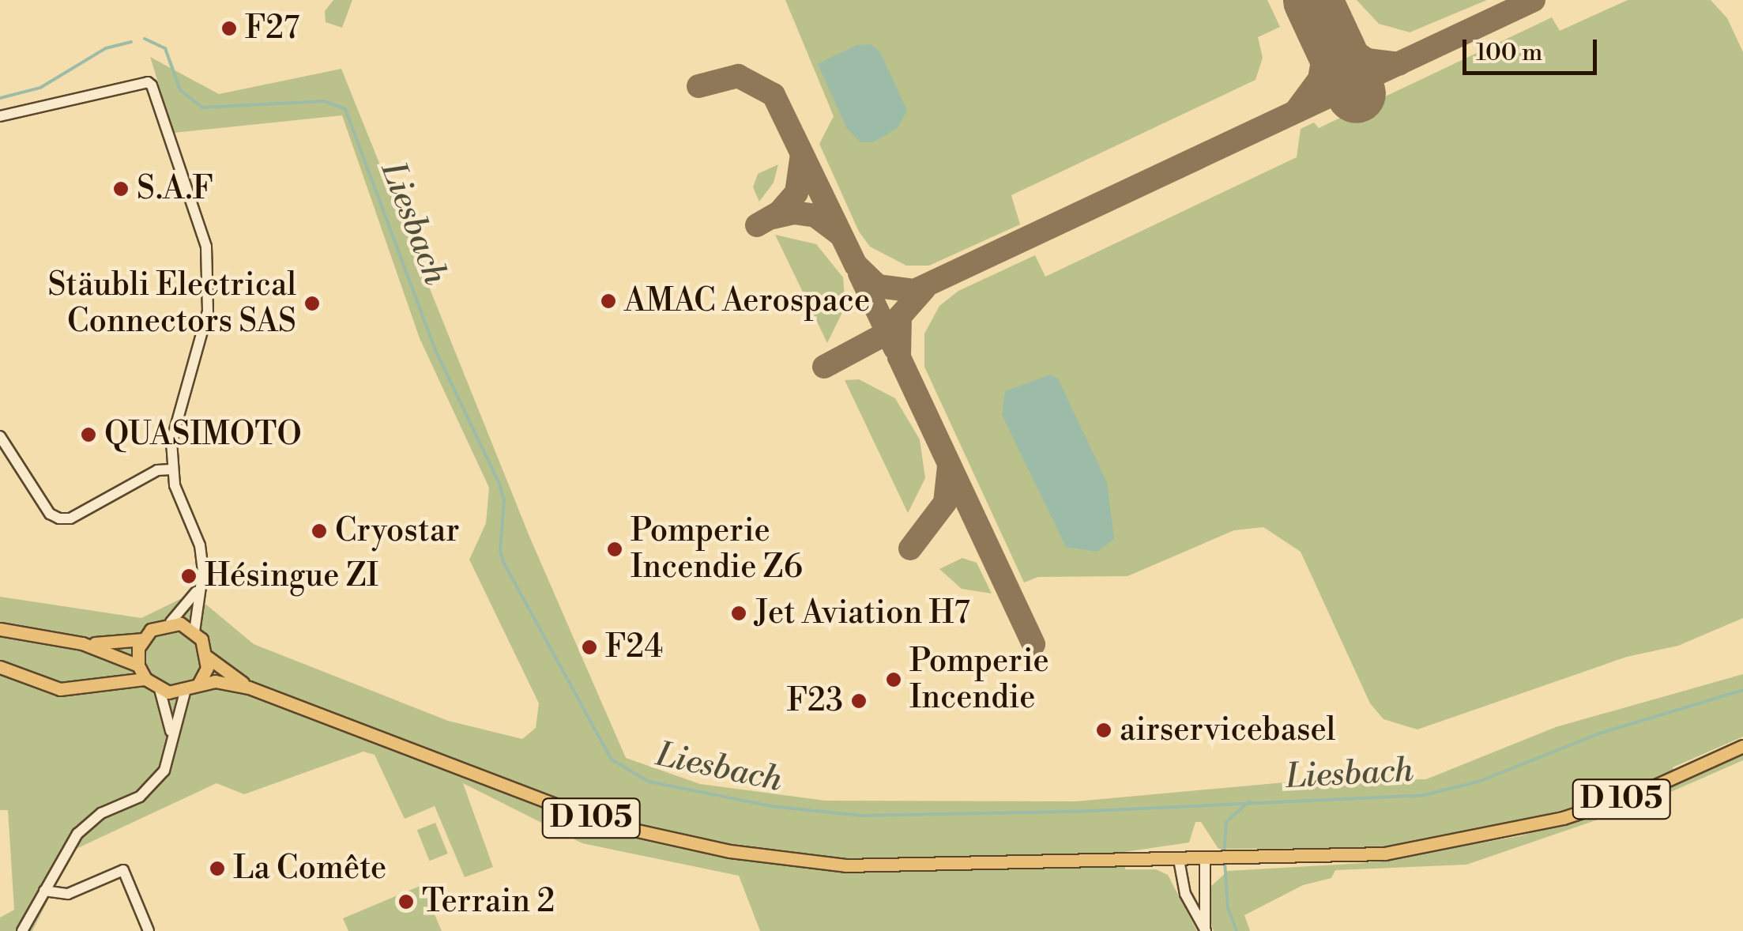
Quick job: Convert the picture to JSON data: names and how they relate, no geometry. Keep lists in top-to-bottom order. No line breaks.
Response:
{"streets":{"main road":["D 105"]},"water":["Liesbach"],"places":["F27","S.A.F","AMAC Aerospace","Stäubli Electrical Connectors SAS","QUASIMOTO","Cryostar","Pomperie Incendie Z6","Hésingue ZI","Jet Aviation H7","F24","Pomperie Incendie","F23","airservicebasel","La Comête","Terrain 2"],"scale_bar":"100 m"}
